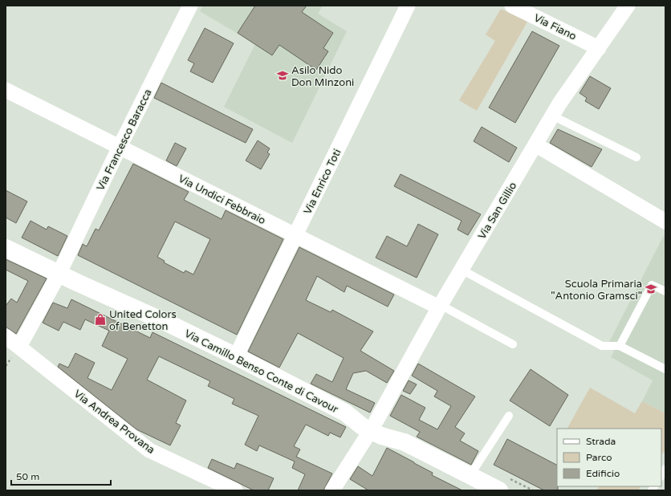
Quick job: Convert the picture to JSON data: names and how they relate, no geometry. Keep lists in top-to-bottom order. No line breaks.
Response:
{"streets":{"main road":["Via Camillo Benso Conte di Cavour"],"street":["Via Fiano","Via Francesco Baracca","Via Enrico Toti","Via Undici Febbraio","Via San Gillio","Via Andrea Provana"]},"crossings":[["Via Fiano","Via San Gillio"],["Via Francesco Baracca","Via Undici Febbraio"],["Via Francesco Baracca","Via Camillo Benso Conte di Cavour"],["Via Francesco Baracca","Via Andrea Provana"],["Via Enrico Toti","Via Undici Febbraio"],["Via Enrico Toti","Via Camillo Benso Conte di Cavour"],["Via Undici Febbraio","Via San Gillio"],["Via San Gillio","Via Camillo Benso Conte di Cavour"]],"places":{"school or university":["Asilo Nido Don MInzoni","Scuola Primaria \"Antonio Gramsci\""],"shop":["United Colors of Benetton"]},"legend":["Strada","Parco","Edificio"],"scale_bar":"50 m"}
